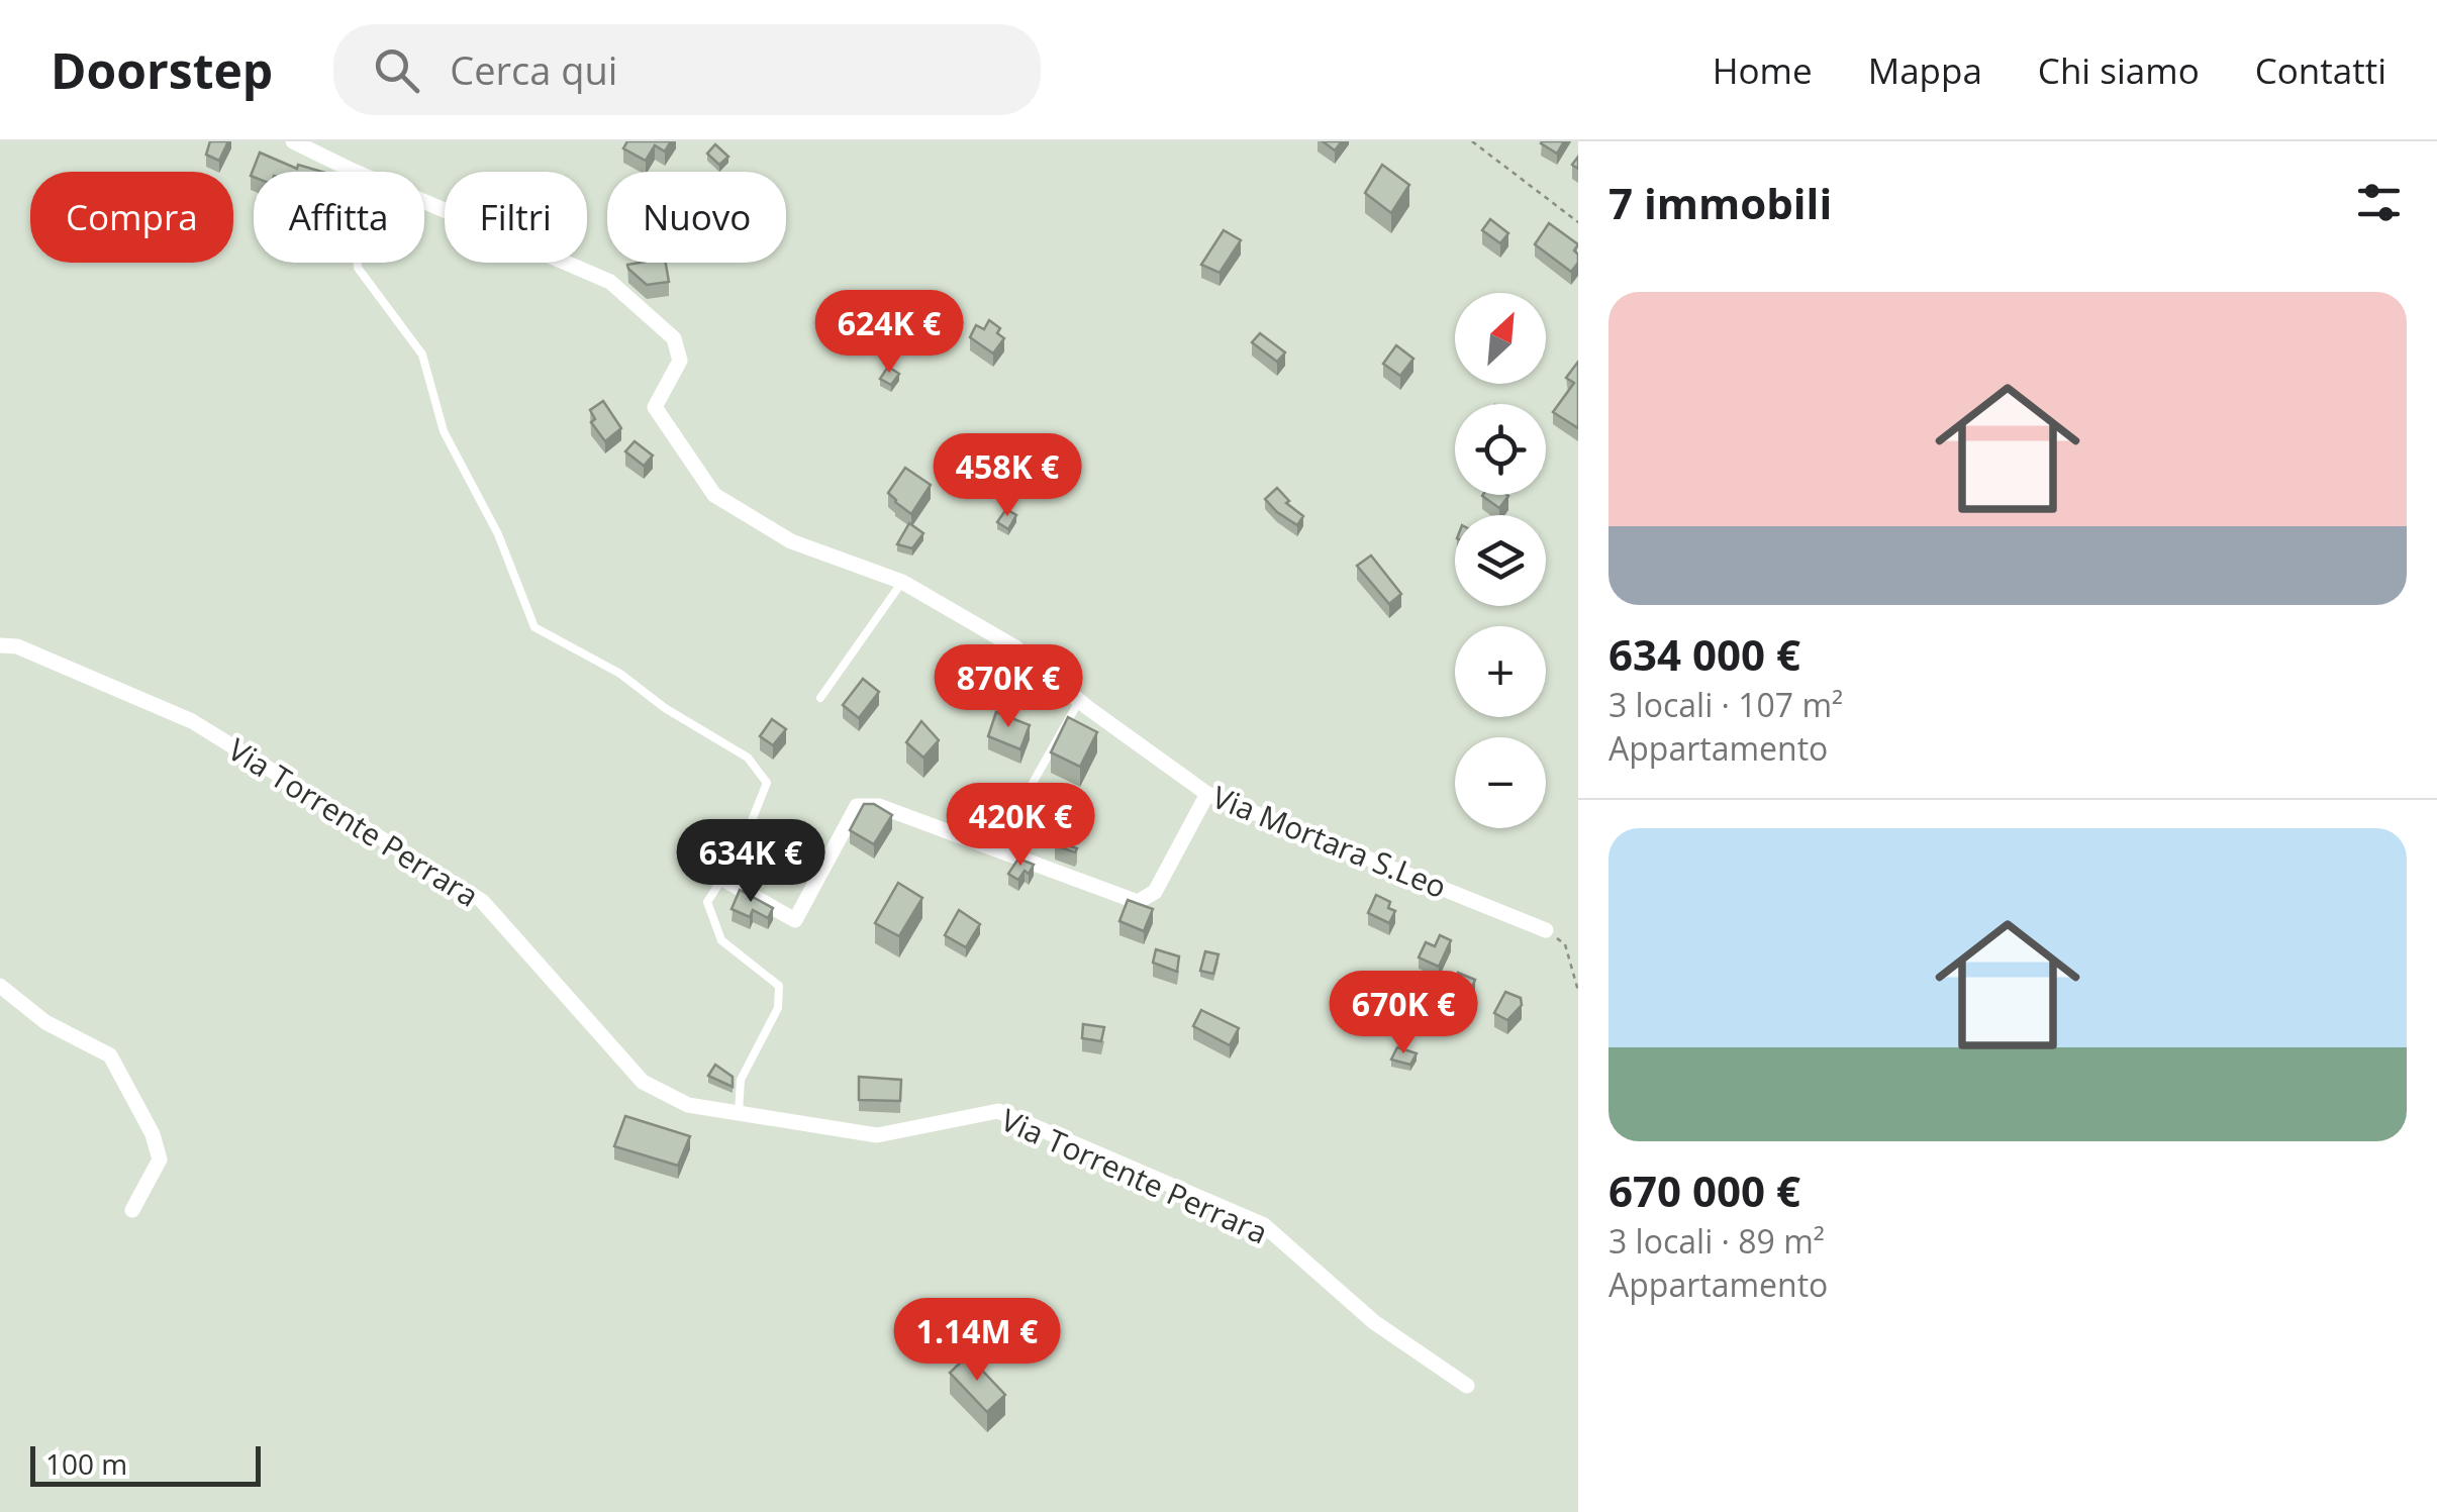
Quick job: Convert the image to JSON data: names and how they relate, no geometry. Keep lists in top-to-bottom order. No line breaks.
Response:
{"streets":{"street":["Via Torrente Perrara","Via Mortara S.Leo"]},"scale_bar":"100 m","north":"top right","page":{"header":"Doorstep","search":"Cerca qui","nav":["Home","Mappa","Chi siamo","Contatti"],"heading":"7 immobili","chip":["Compra","Affitta","Filtri","Nuovo"],"list":[{"name":"634 000 €","note":"3 locali · 107 m² · Appartamento"},{"name":"670 000 €","note":"3 locali · 89 m² · Appartamento"}],"price":["624K €","458K €","870K €","420K €","634K €","670K €","1.14M €"],"map_buttons":["+","−"],"scale":"100 m"}}
